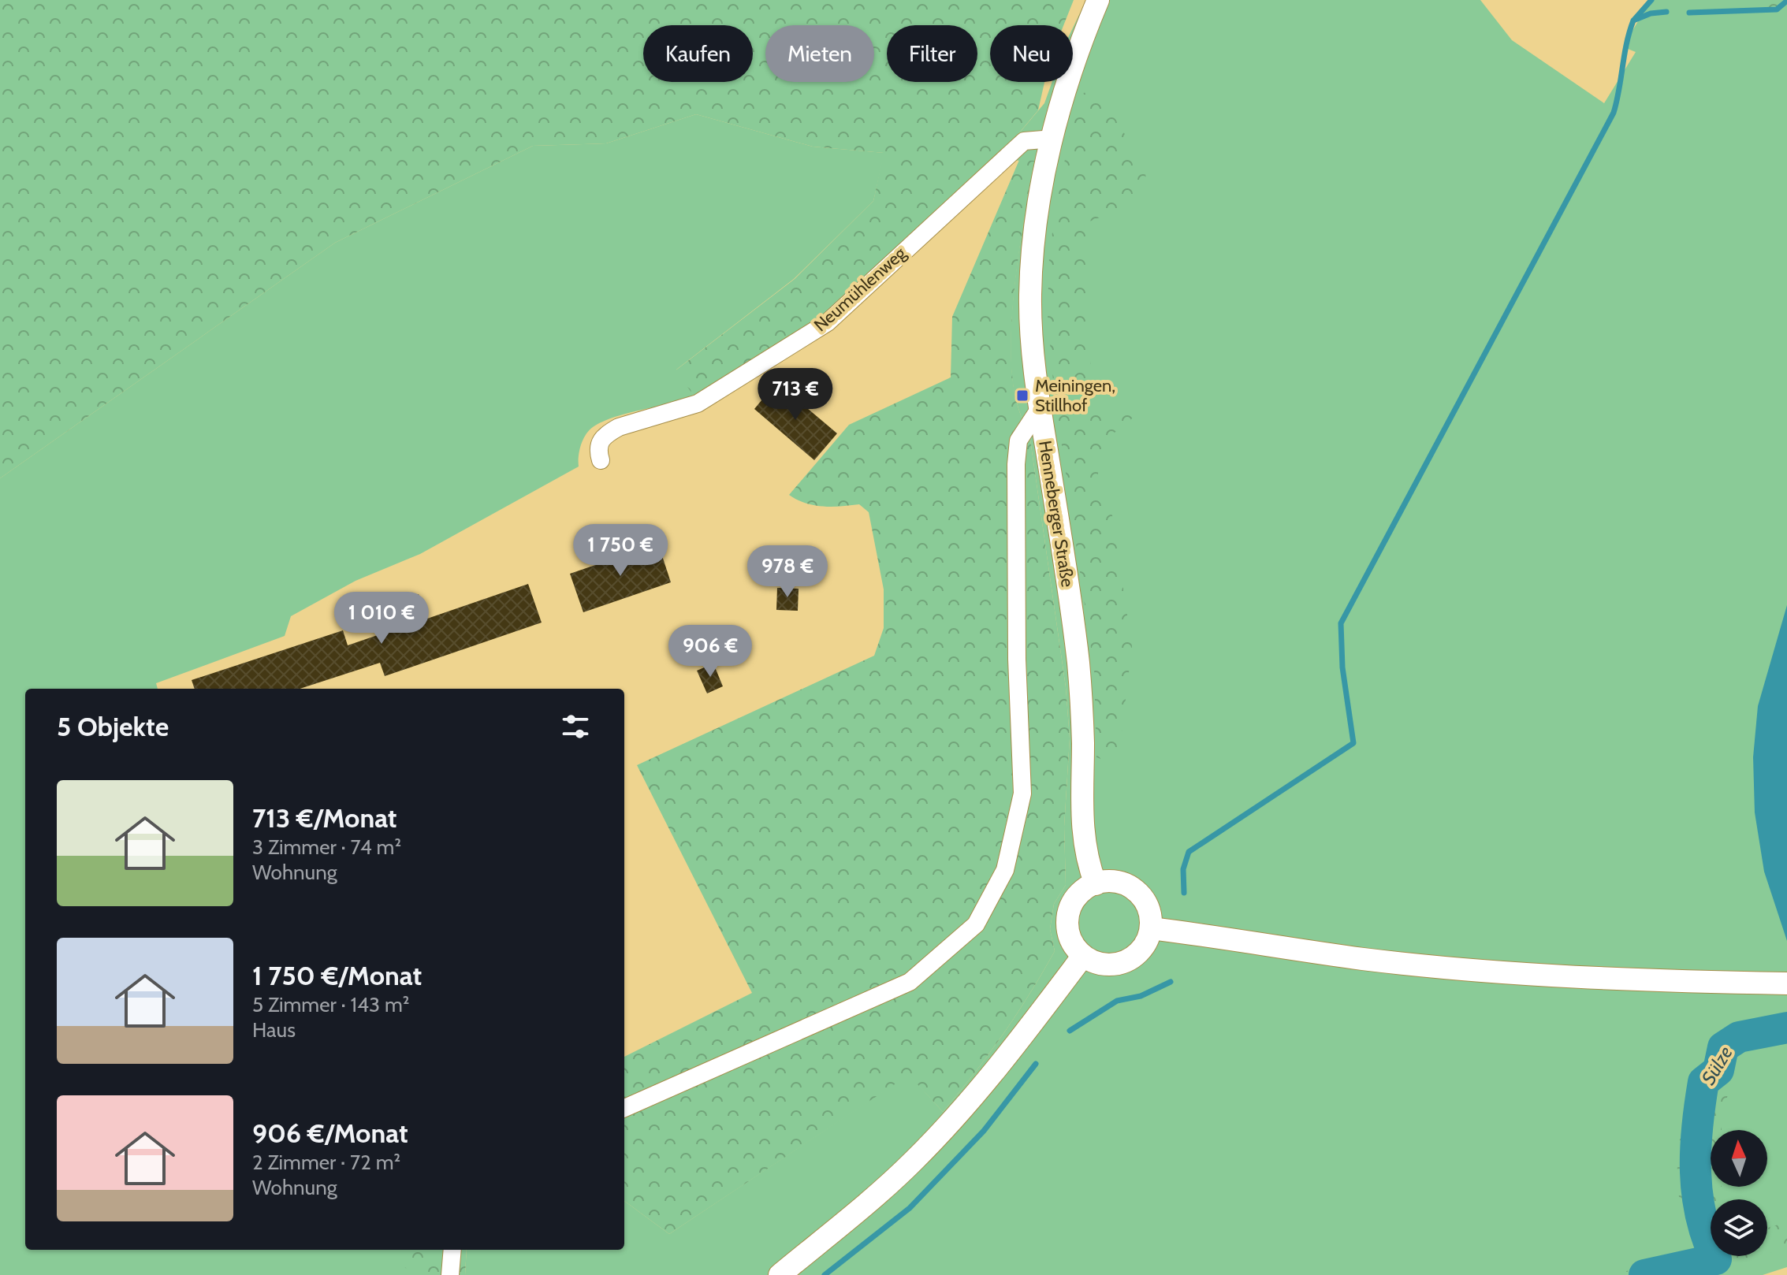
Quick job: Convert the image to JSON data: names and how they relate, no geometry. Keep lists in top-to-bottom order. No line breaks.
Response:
{"streets":{"main road":["Henneberger Straße"],"lane":["Neumühlenweg"]},"crossings":[["Neumühlenweg","Henneberger Straße"]],"water":["Sülze"],"places":{"transit":["Meiningen, Stillhof"]},"north":"top","page":{"chip":["Kaufen","Mieten","Filter","Neu"],"price":["713 €","1 750 €","978 €","1 010 €","906 €"],"heading":"5 Objekte","list":[{"name":"713 €/Monat","note":"3 Zimmer · 74 m² · Wohnung"},{"name":"1 750 €/Monat","note":"5 Zimmer · 143 m² · Haus"},{"name":"906 €/Monat","note":"2 Zimmer · 72 m² · Wohnung"}]}}
